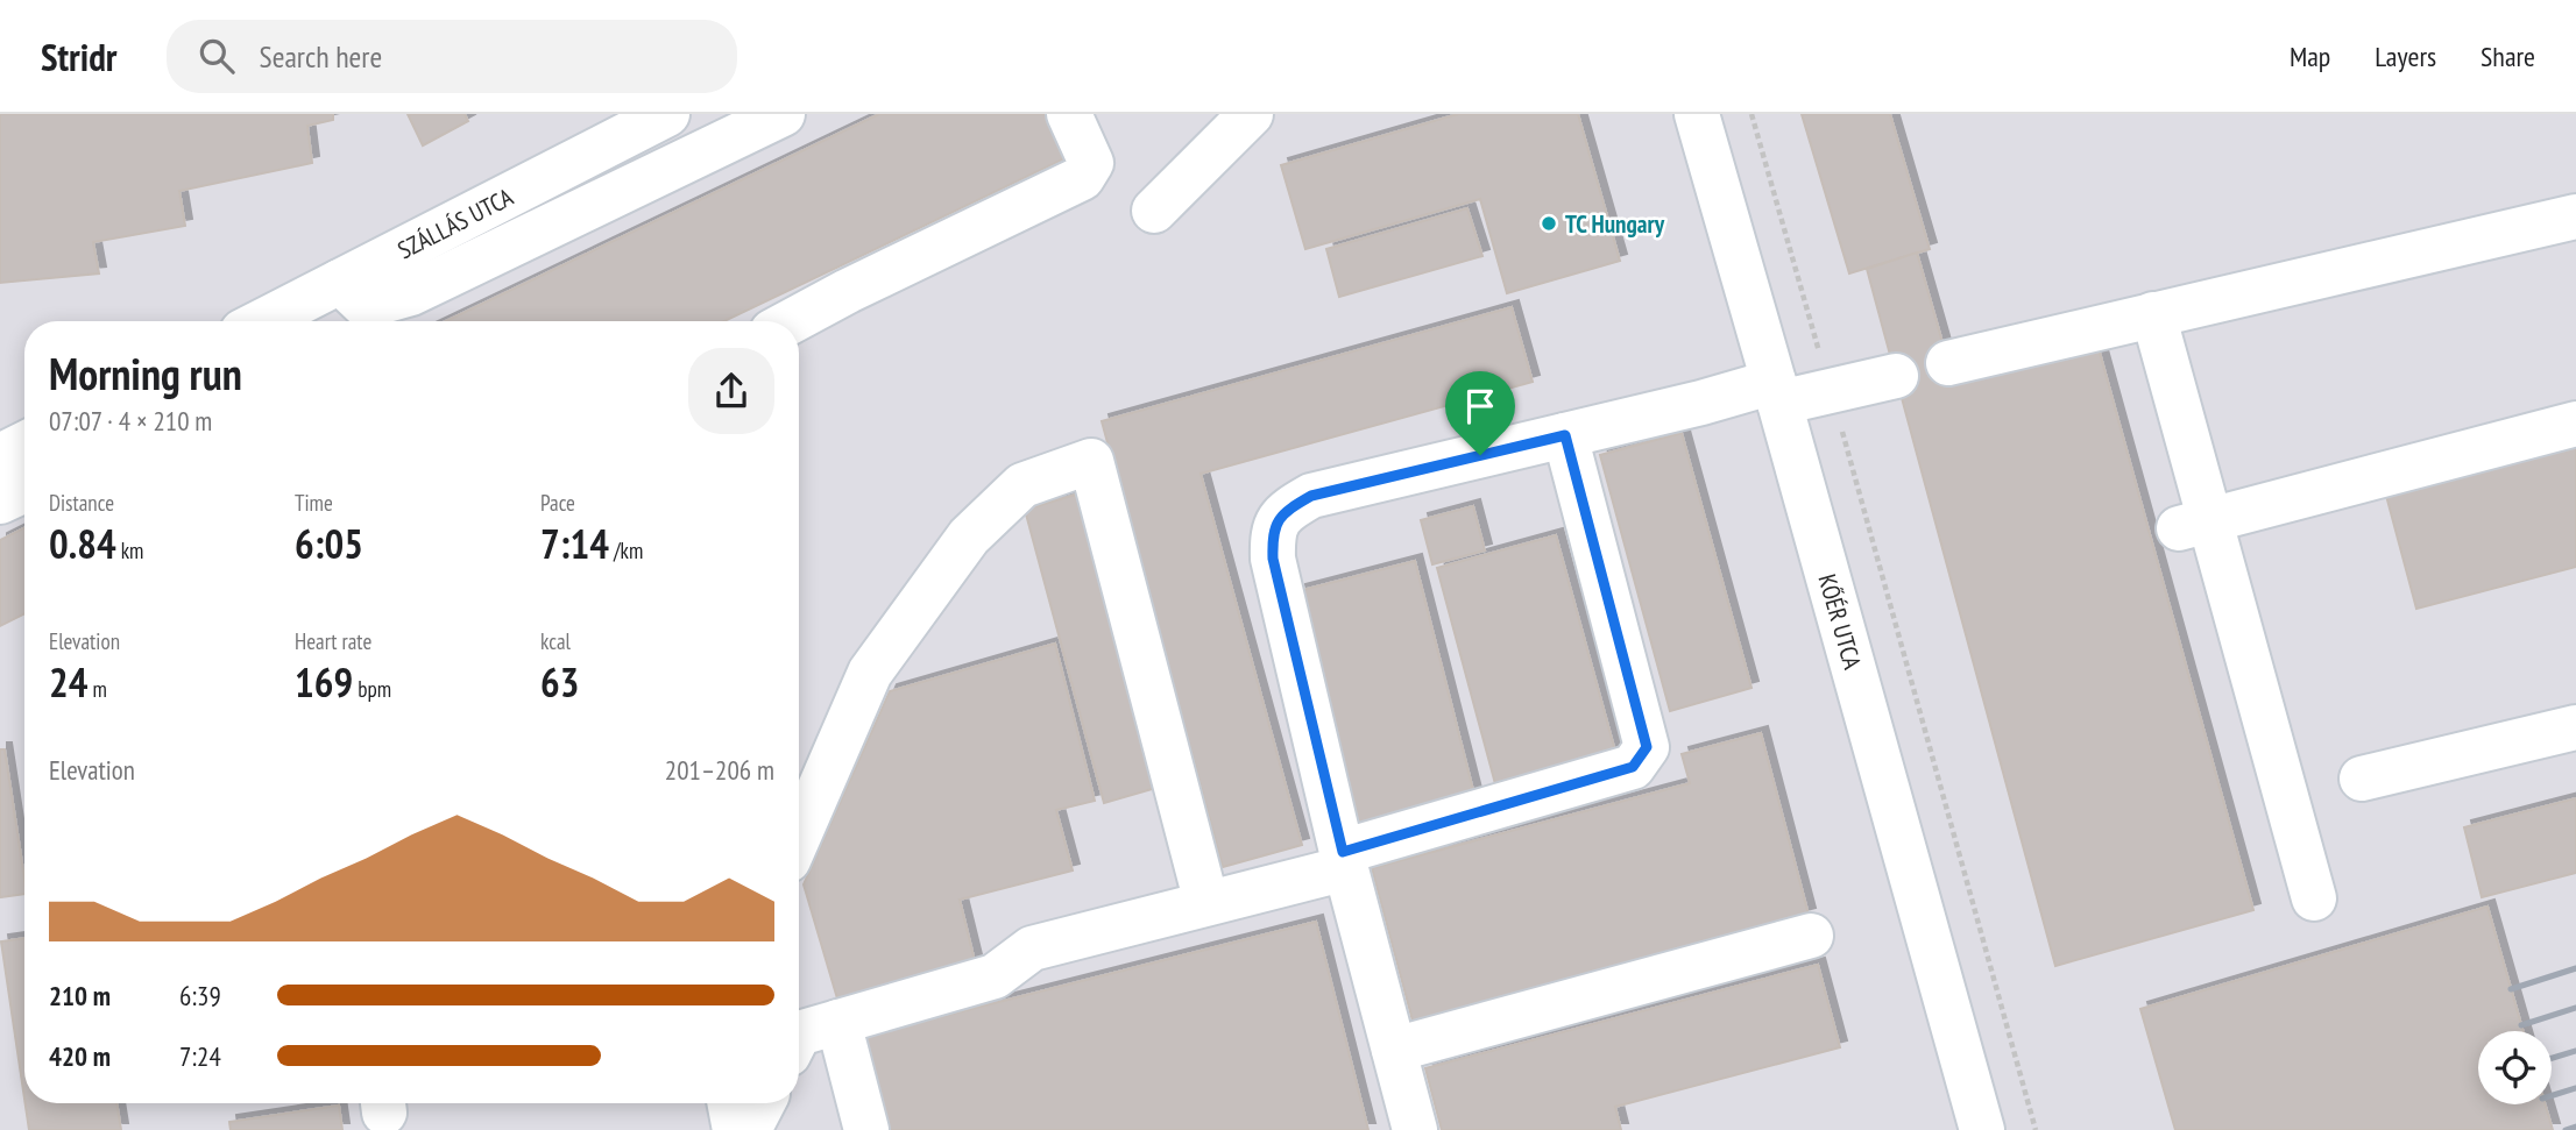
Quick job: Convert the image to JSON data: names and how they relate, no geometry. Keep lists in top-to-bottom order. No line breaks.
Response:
{"streets":{"street":["SZÁLLÁS UTCA","KŐÉR UTCA"]},"places":["TC Hungary"],"page":{"header":"Stridr","search":"Search here","nav":["Map","Layers","Share"],"heading":["Morning run","07:07 · 4 × 210 m"],"stats":[["Distance","0.84 km"],["Time","6:05"],["Pace","7:14 /km"],["Elevation","24 m"],["Heart rate","169 bpm"],["kcal","63"]],"chart":["Elevation","201–206 m"],"list":[{"name":"210 m","note":"6:39"},{"name":"420 m","note":"7:24"}]}}
